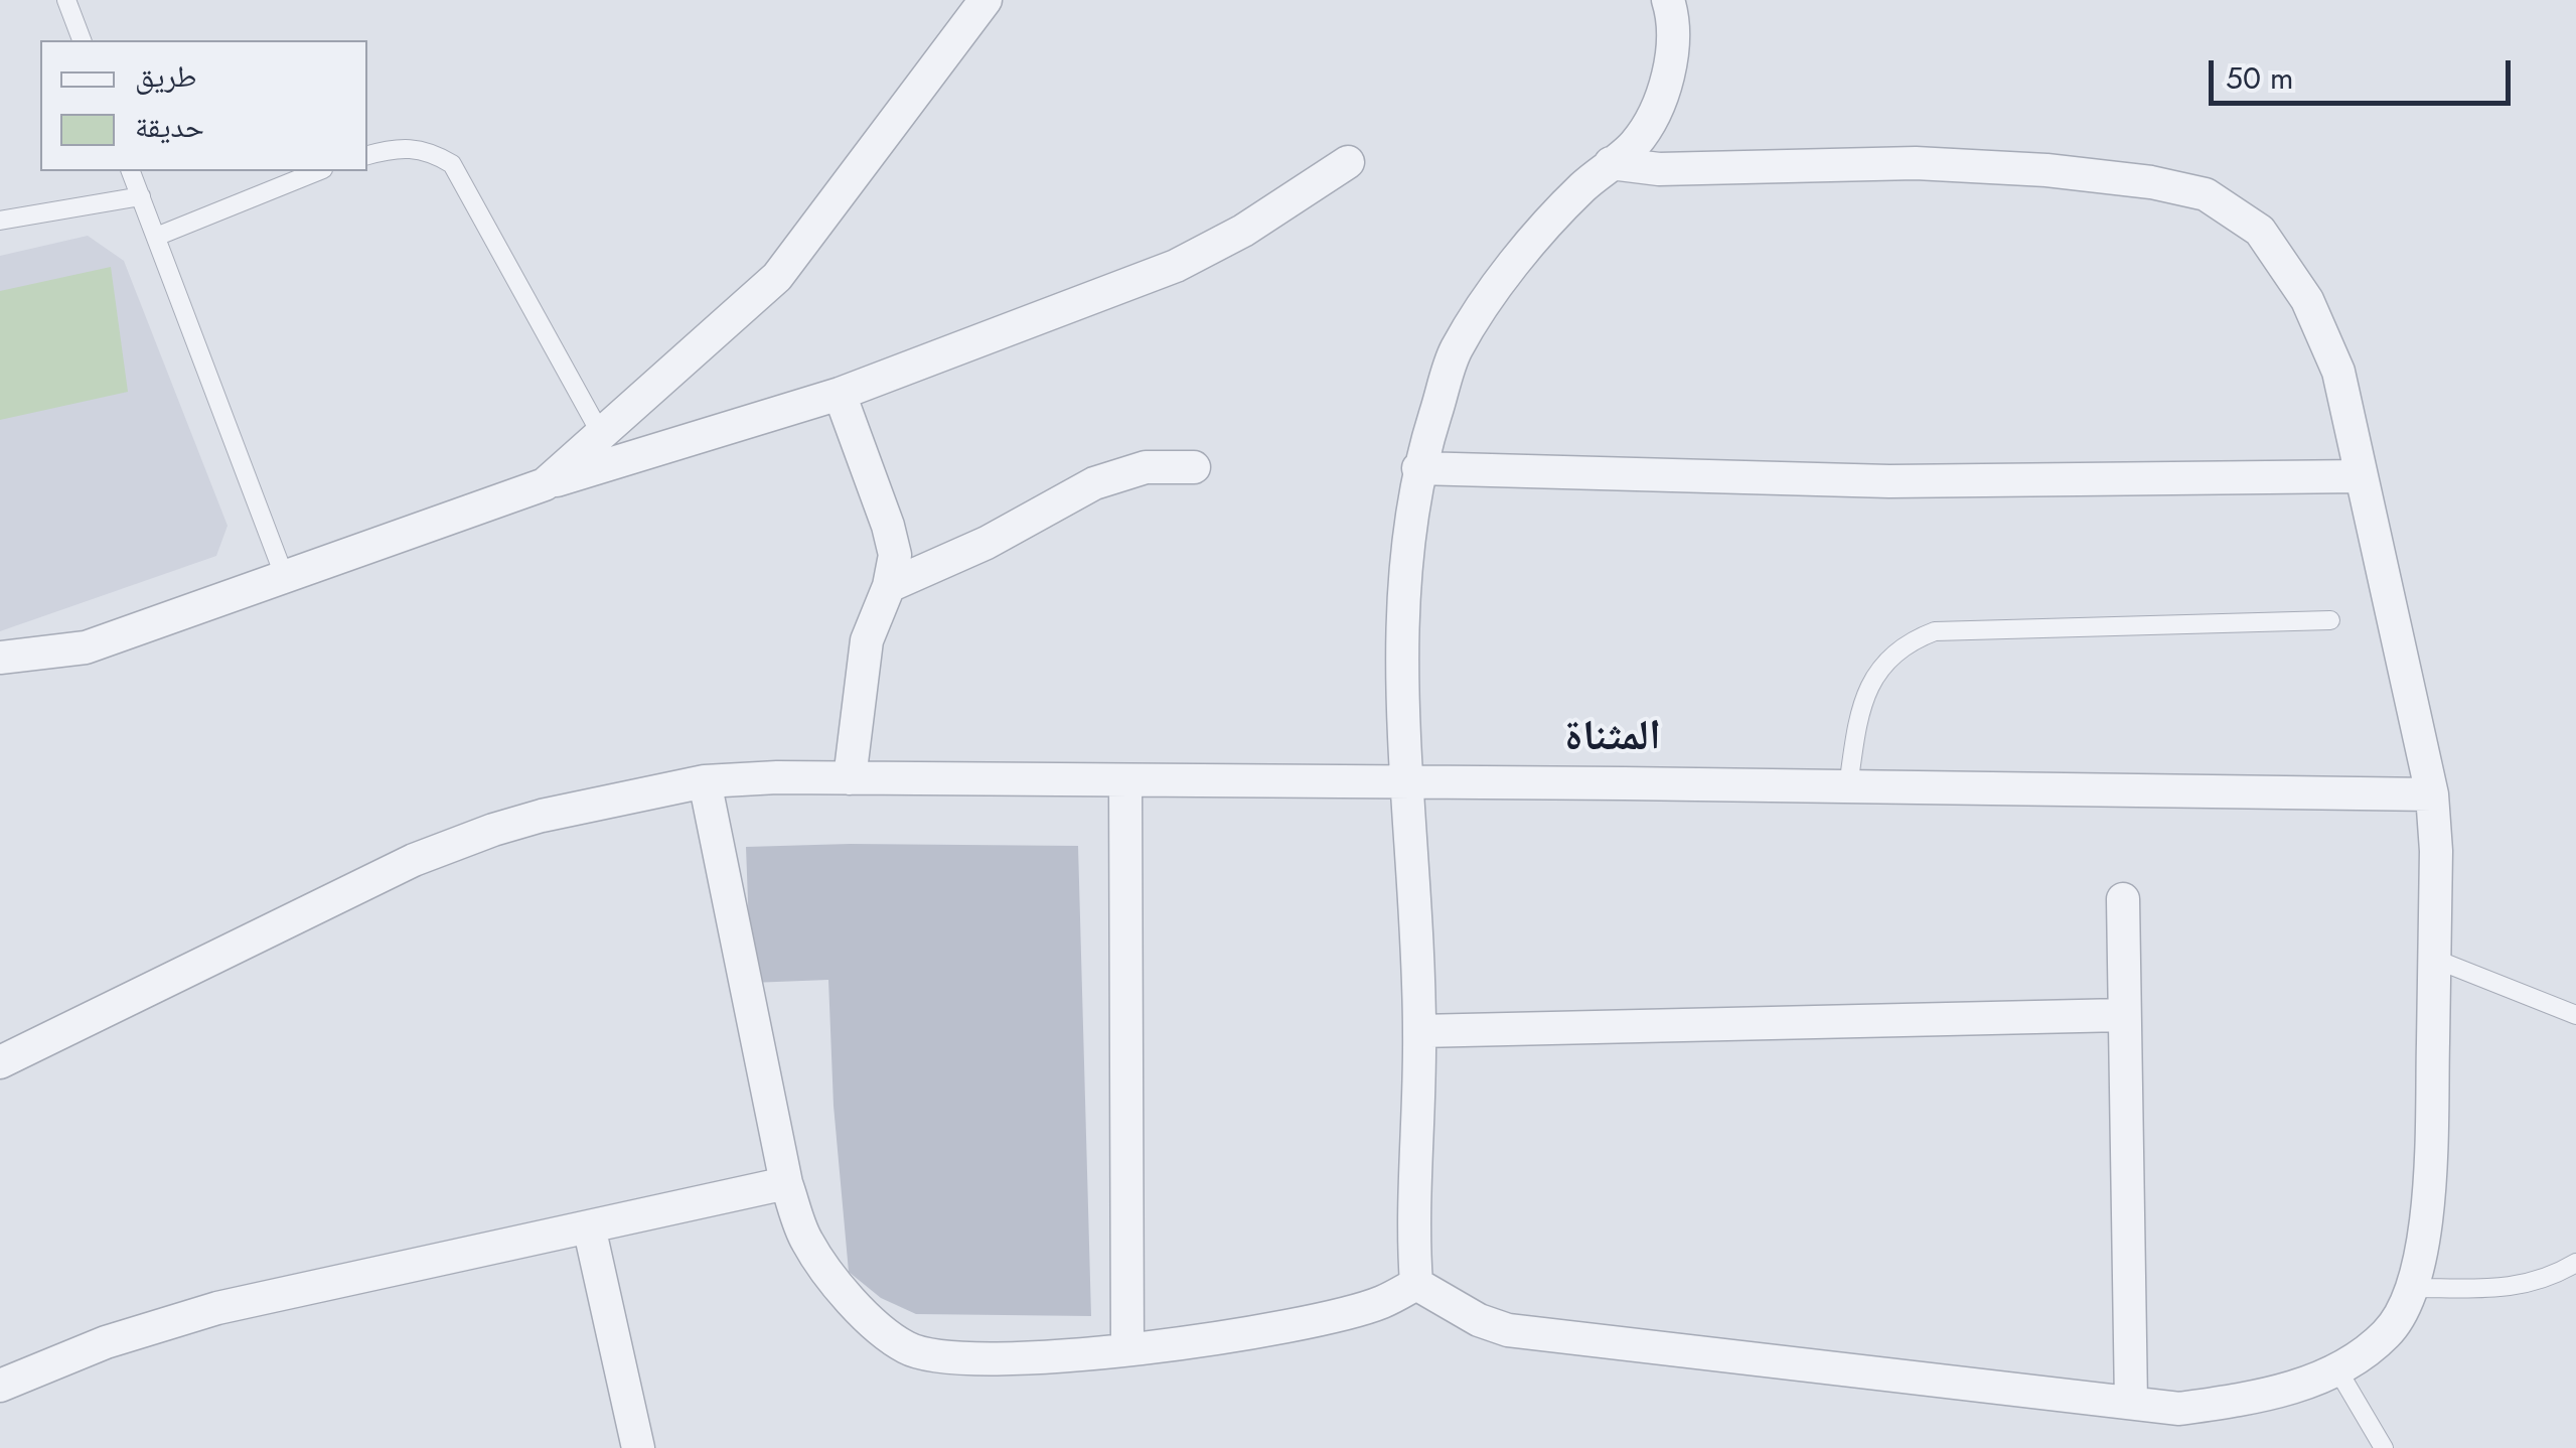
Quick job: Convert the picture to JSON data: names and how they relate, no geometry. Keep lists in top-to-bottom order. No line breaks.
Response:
{"districts":["المثناة"],"legend":["طريق","حديقة"],"scale_bar":"50 m"}
